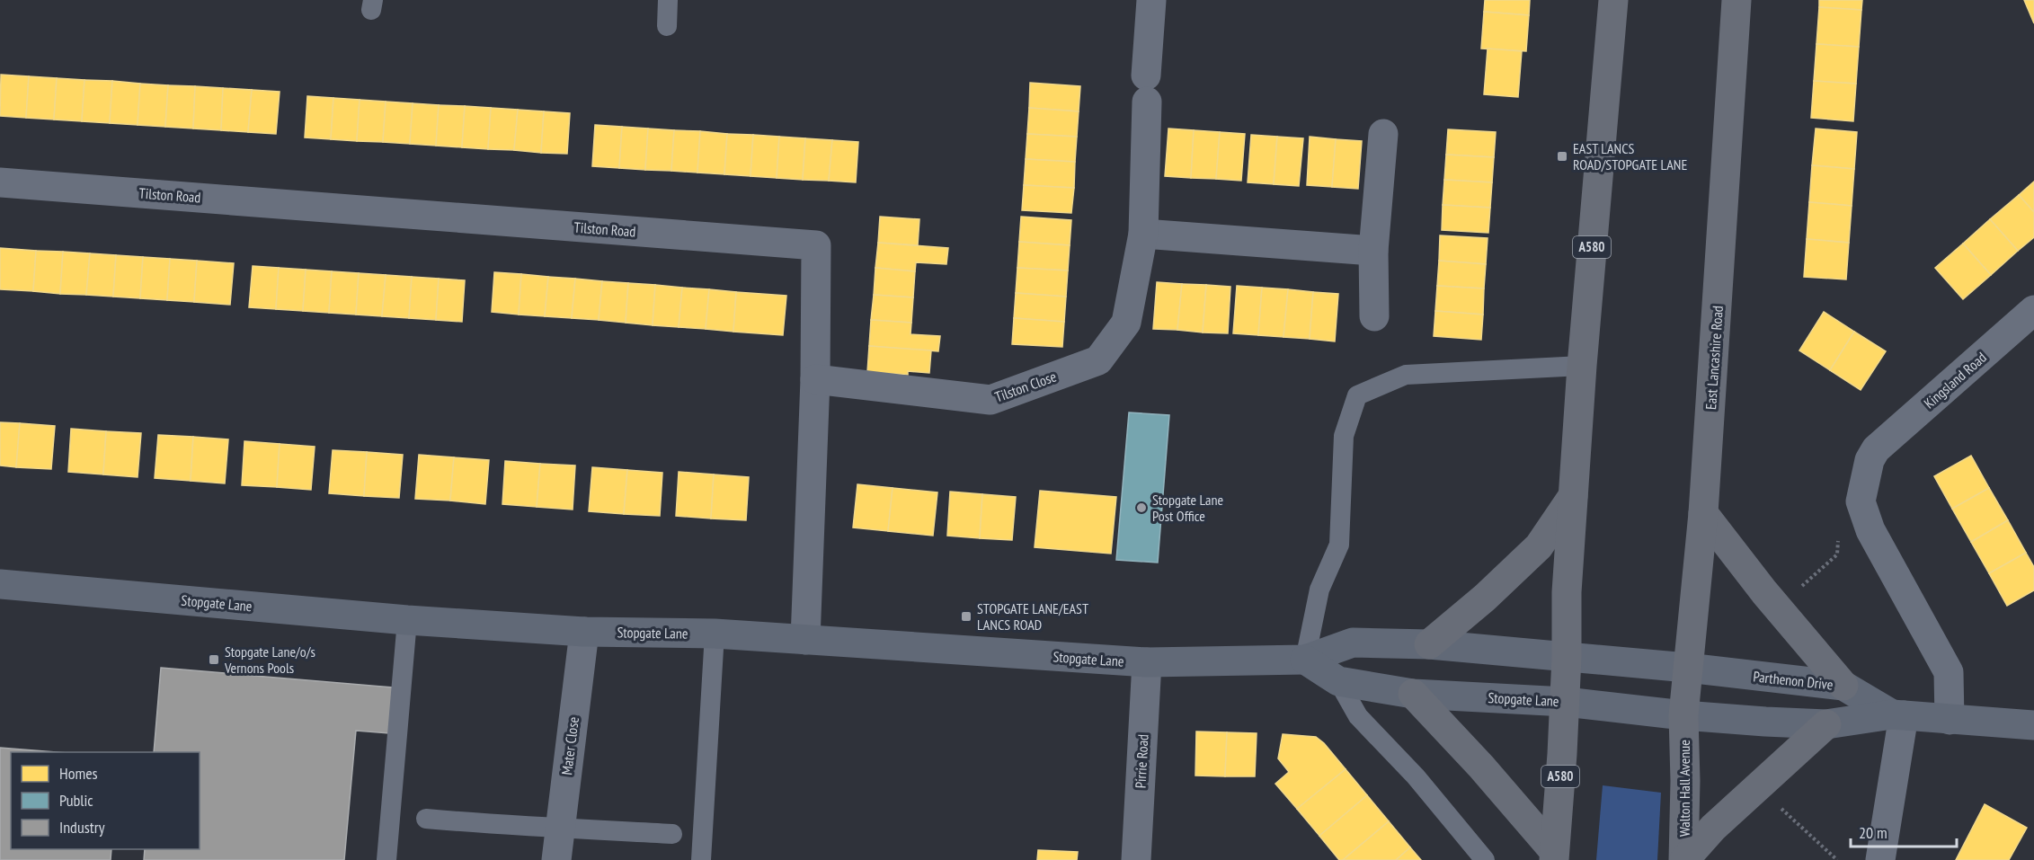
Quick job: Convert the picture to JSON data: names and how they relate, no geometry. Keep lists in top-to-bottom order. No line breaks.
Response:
{"streets":{"highway":["A580","East Lancashire Road","Walton Hall Avenue"],"main road":["Stopgate Lane","Parthenon Drive"],"street":["Tilston Road","Kingsland Road","Tilston Close","Mater Close","Pirrie Road"]},"crossings":[["Tilston Road","Tilston Close"],["Tilston Road","Stopgate Lane"],["A580","Stopgate Lane"],["East Lancashire Road","Stopgate Lane"],["East Lancashire Road","Parthenon Drive"],["East Lancashire Road","Walton Hall Avenue"],["Kingsland Road","Parthenon Drive"],["Stopgate Lane","Parthenon Drive"],["Stopgate Lane","Mater Close"],["Stopgate Lane","Pirrie Road"],["Stopgate Lane","Walton Hall Avenue"],["Parthenon Drive","Walton Hall Avenue"]],"places":{"transit":["EAST LANCS ROAD/STOPGATE LANE","STOPGATE LANE/EAST LANCS ROAD","Stopgate Lane/o/s Vernons Pools"],"other":["Stopgate Lane Post Office"]},"legend":["Homes","Public","Industry"],"scale_bar":"20 m"}
